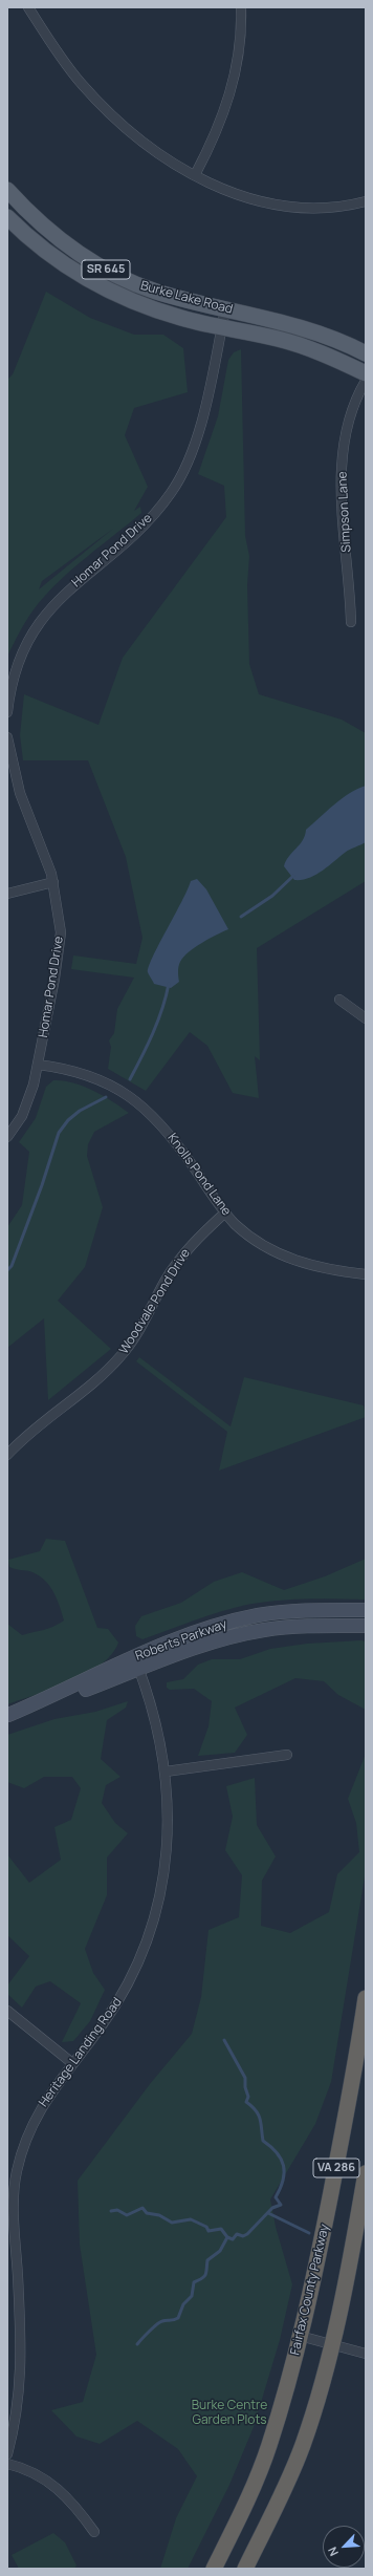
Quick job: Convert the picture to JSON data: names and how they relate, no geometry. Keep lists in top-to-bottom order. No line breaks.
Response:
{"streets":{"highway":["VA 286","Fairfax County Parkway"],"main road":["SR 645","Burke Lake Road","Roberts Parkway"],"street":["Simpson Lane","Homar Pond Drive","Knolls Pond Lane","Woodvale Pond Drive","Heritage Landing Road"]},"crossings":[["Burke Lake Road","Homar Pond Drive"],["Homar Pond Drive","Knolls Pond Lane"],["Knolls Pond Lane","Woodvale Pond Drive"],["Roberts Parkway","Heritage Landing Road"]],"parks":["Burke Centre Garden Plots"],"north":"bottom left"}
